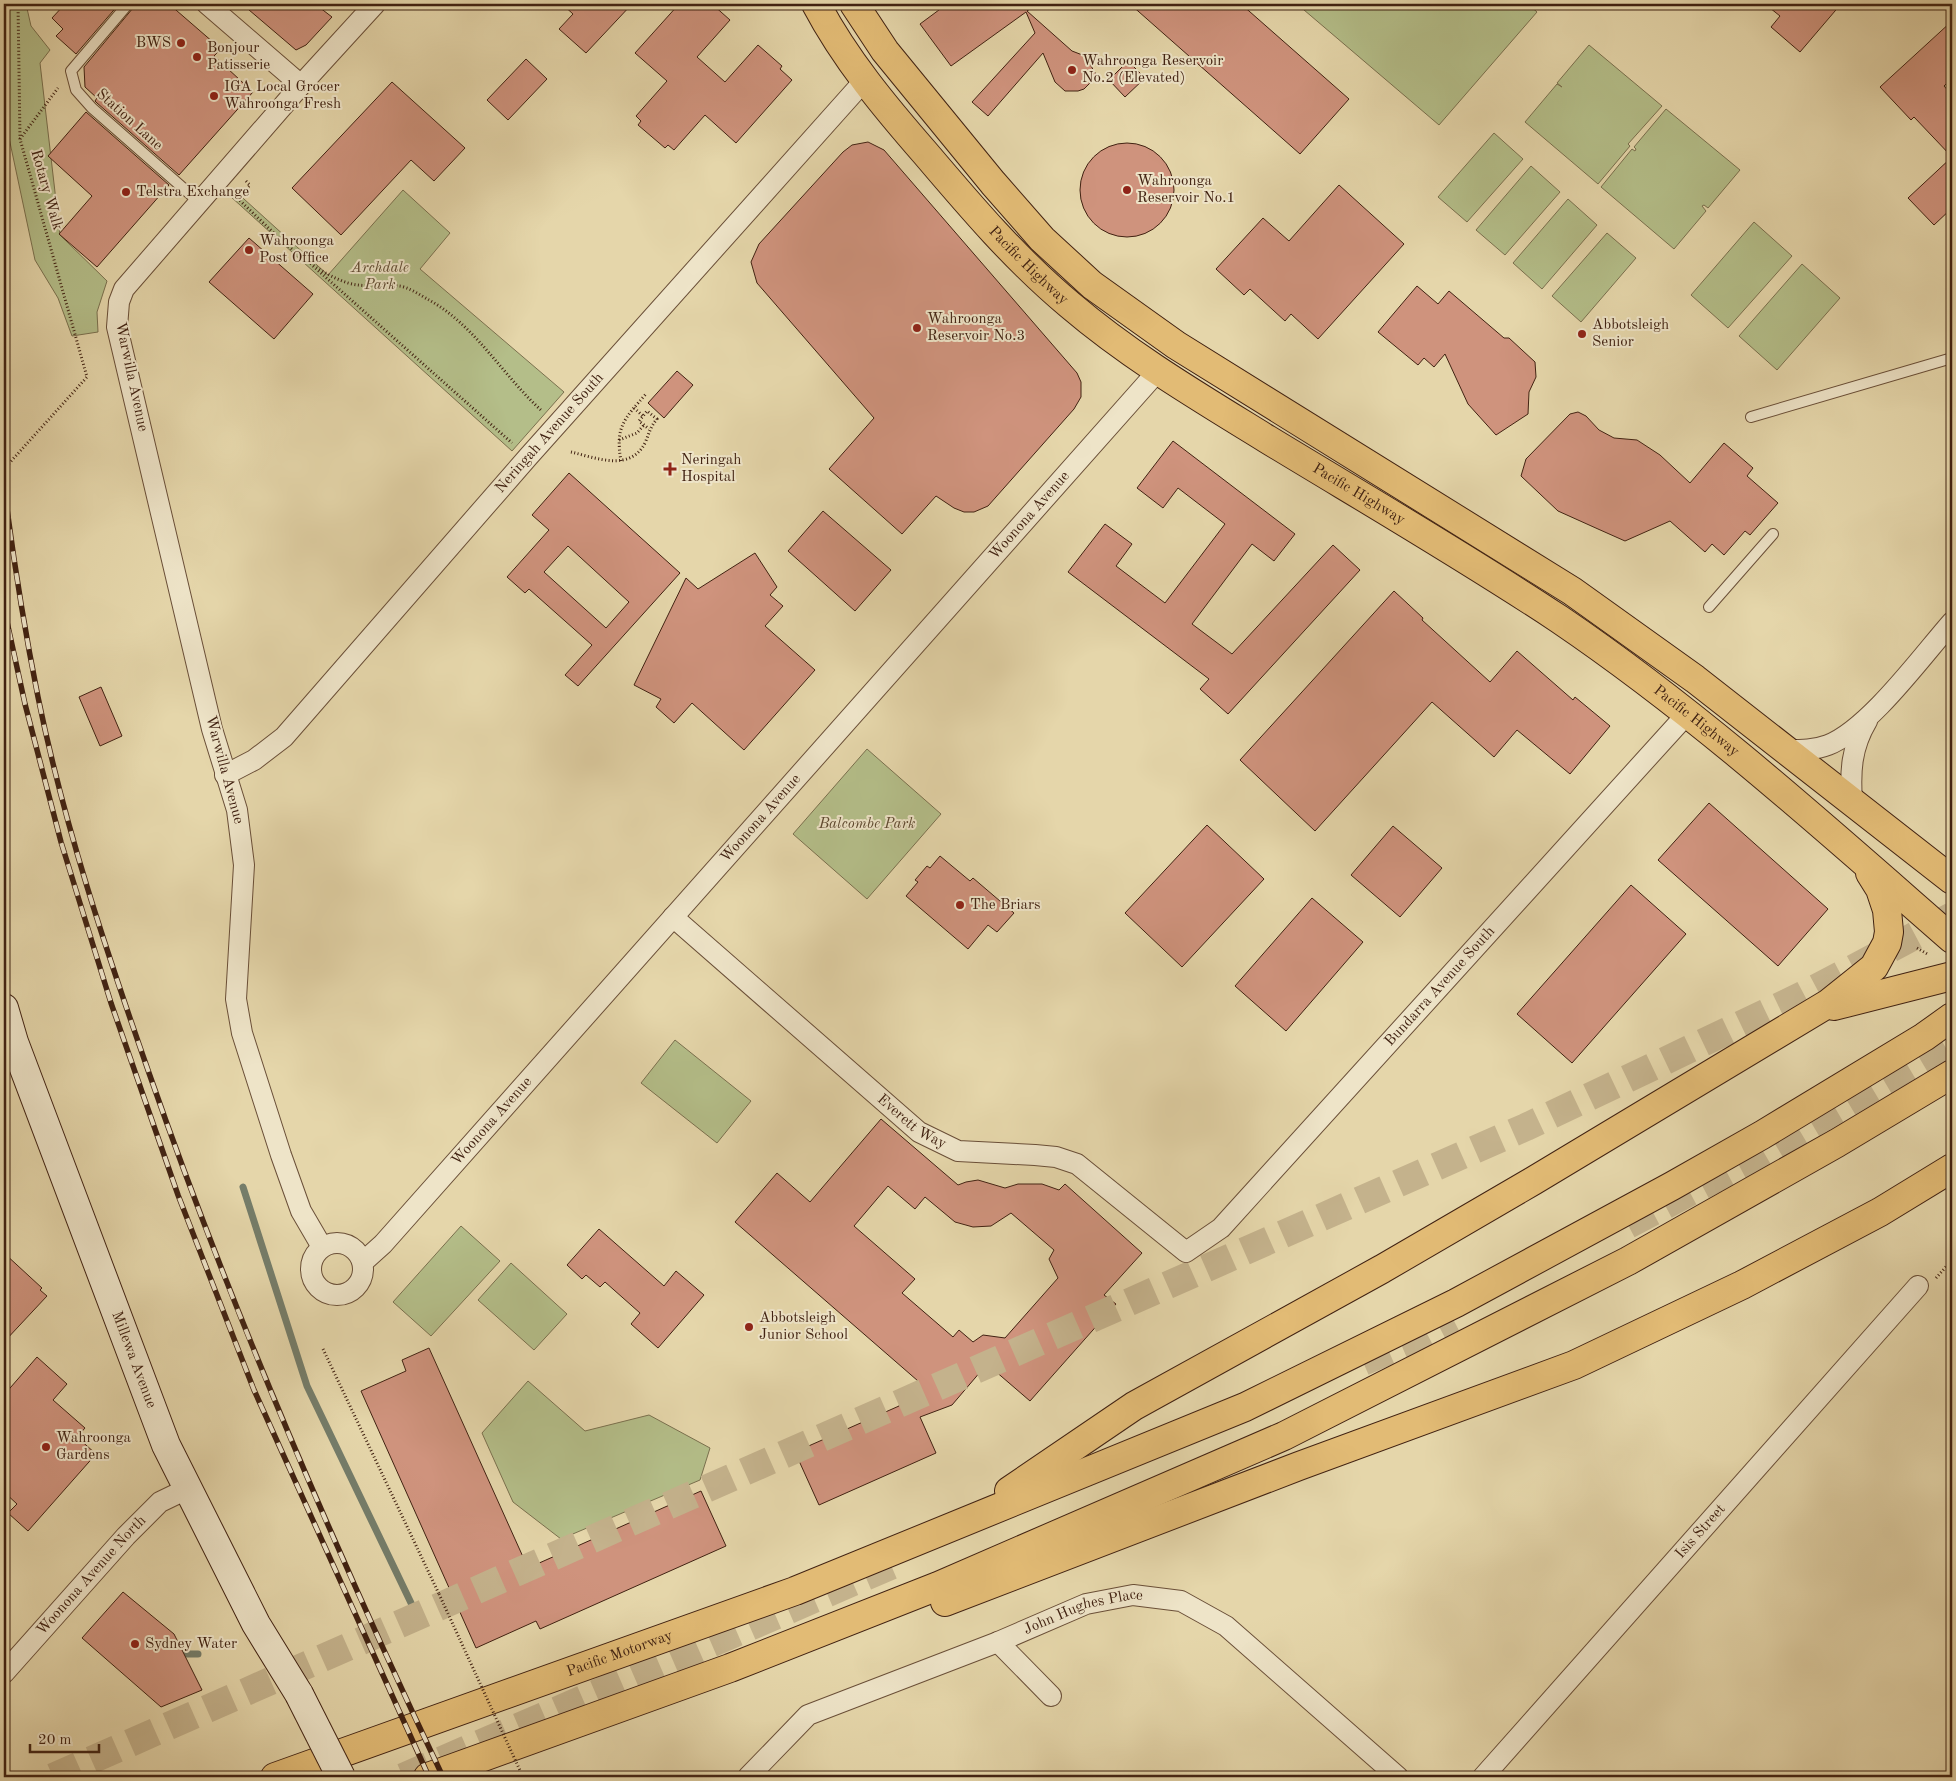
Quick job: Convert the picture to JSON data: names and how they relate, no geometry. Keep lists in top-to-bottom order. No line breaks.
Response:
{"streets":{"highway":["Pacific Highway","Pacific Motorway"],"street":["Warwilla Avenue","Neringah Avenue South","Woonona Avenue","Bundarra Avenue South","Everett Way","Millewa Avenue","Isis Street","Woonona Avenue North","John Hughes Place"],"lane":["Station Lane"],"path":["Rotary Walk"]},"crossings":[["Station Lane","Warwilla Avenue"],["Pacific Highway","Neringah Avenue South"],["Pacific Highway","Woonona Avenue"],["Pacific Highway","Bundarra Avenue South"],["Warwilla Avenue","Neringah Avenue South"],["Warwilla Avenue","Woonona Avenue"],["Woonona Avenue","Everett Way"],["Bundarra Avenue South","Everett Way"],["Millewa Avenue","Woonona Avenue North"]],"parks":["Archdale Park","Balcombe Park"],"places":{"other":["BWS","Bonjour Patisserie","Wahroonga Reservoir No.2 (Elevated)","IGA Local Grocer Wahroonga Fresh","Wahroonga Reservoir No.1","Telstra Exchange","Wahroonga Post Office","Wahroonga Reservoir No.3","Abbotsleigh Senior","The Briars","Abbotsleigh Junior School","Wahroonga Gardens","Sydney Water"],"health":["Neringah Hospital"]},"scale_bar":"20 m"}
